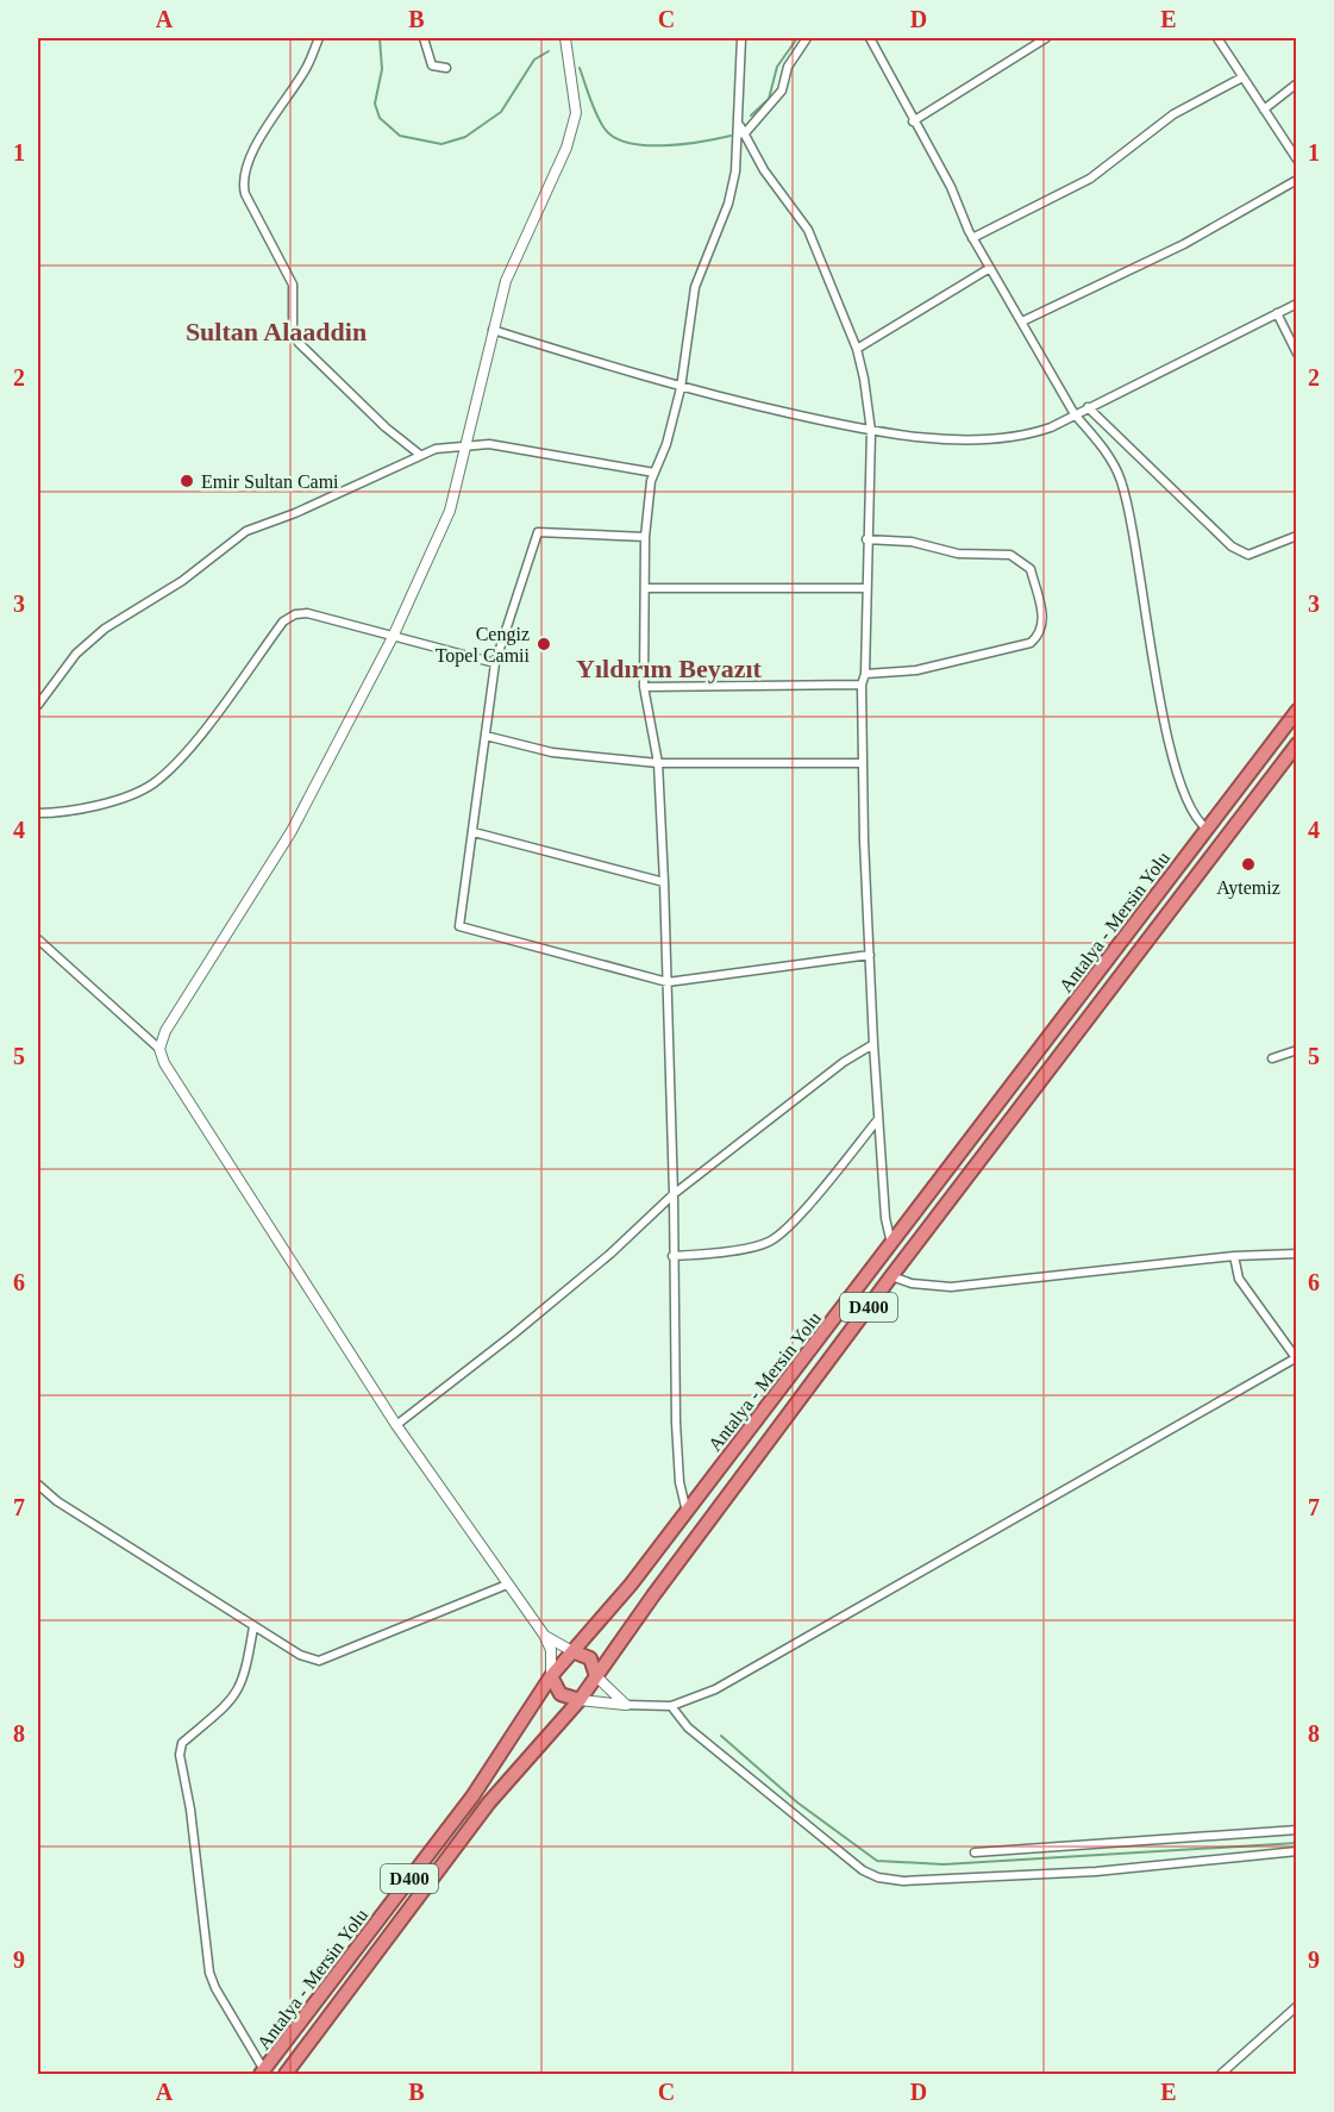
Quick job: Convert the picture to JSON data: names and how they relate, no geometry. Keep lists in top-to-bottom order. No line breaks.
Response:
{"streets":{"highway":["Antalya - Mersin Yolu","D400"]},"districts":["Sultan Alaaddin","Yıldırım Beyazıt"],"places":["Emir Sultan Cami","Cengiz Topel Camii","Aytemiz"],"grid":{"columns":["A","B","C","D","E"],"rows":["1","2","3","4","5","6","7","8","9"]}}
